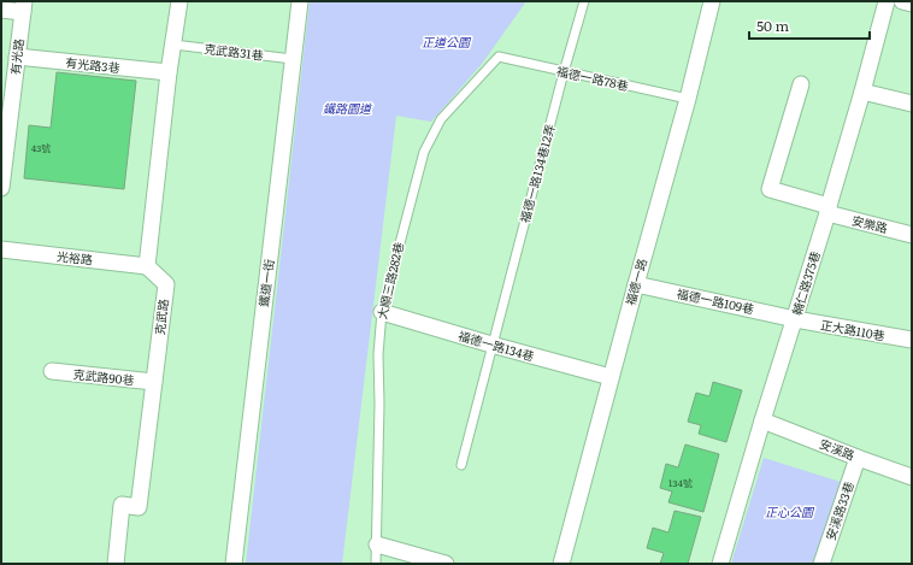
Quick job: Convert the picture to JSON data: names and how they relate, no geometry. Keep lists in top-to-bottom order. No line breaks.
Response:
{"streets":{"street":["有光路","有光路3巷","安樂路","光裕路","福德一路","鐵道一街","輔仁路375巷","福德一路109巷","克武路","正大路110巷","福德一路134巷","克武路90巷","安溪路","安溪路33巷"],"lane":["克武路31巷","福德一路78巷","福德一路134巷12弄","大順三路282巷"]},"crossings":[["克武路31巷","鐵道一街"],["有光路","有光路3巷"],["福德一路78巷","福德一路134巷12弄"],["福德一路78巷","大順三路282巷"],["福德一路78巷","福德一路"],["福德一路134巷12弄","福德一路134巷"],["安樂路","輔仁路375巷"],["光裕路","克武路"],["大順三路282巷","福德一路134巷"],["福德一路","福德一路109巷"],["福德一路","福德一路134巷"],["輔仁路375巷","福德一路109巷"],["輔仁路375巷","正大路110巷"],["輔仁路375巷","安溪路"],["福德一路109巷","正大路110巷"],["克武路","克武路90巷"],["安溪路","安溪路33巷"]],"parks":["正道公園","鐵路園道","正心公園"],"house_numbers":["43號","134號"],"scale_bar":"50 m"}
